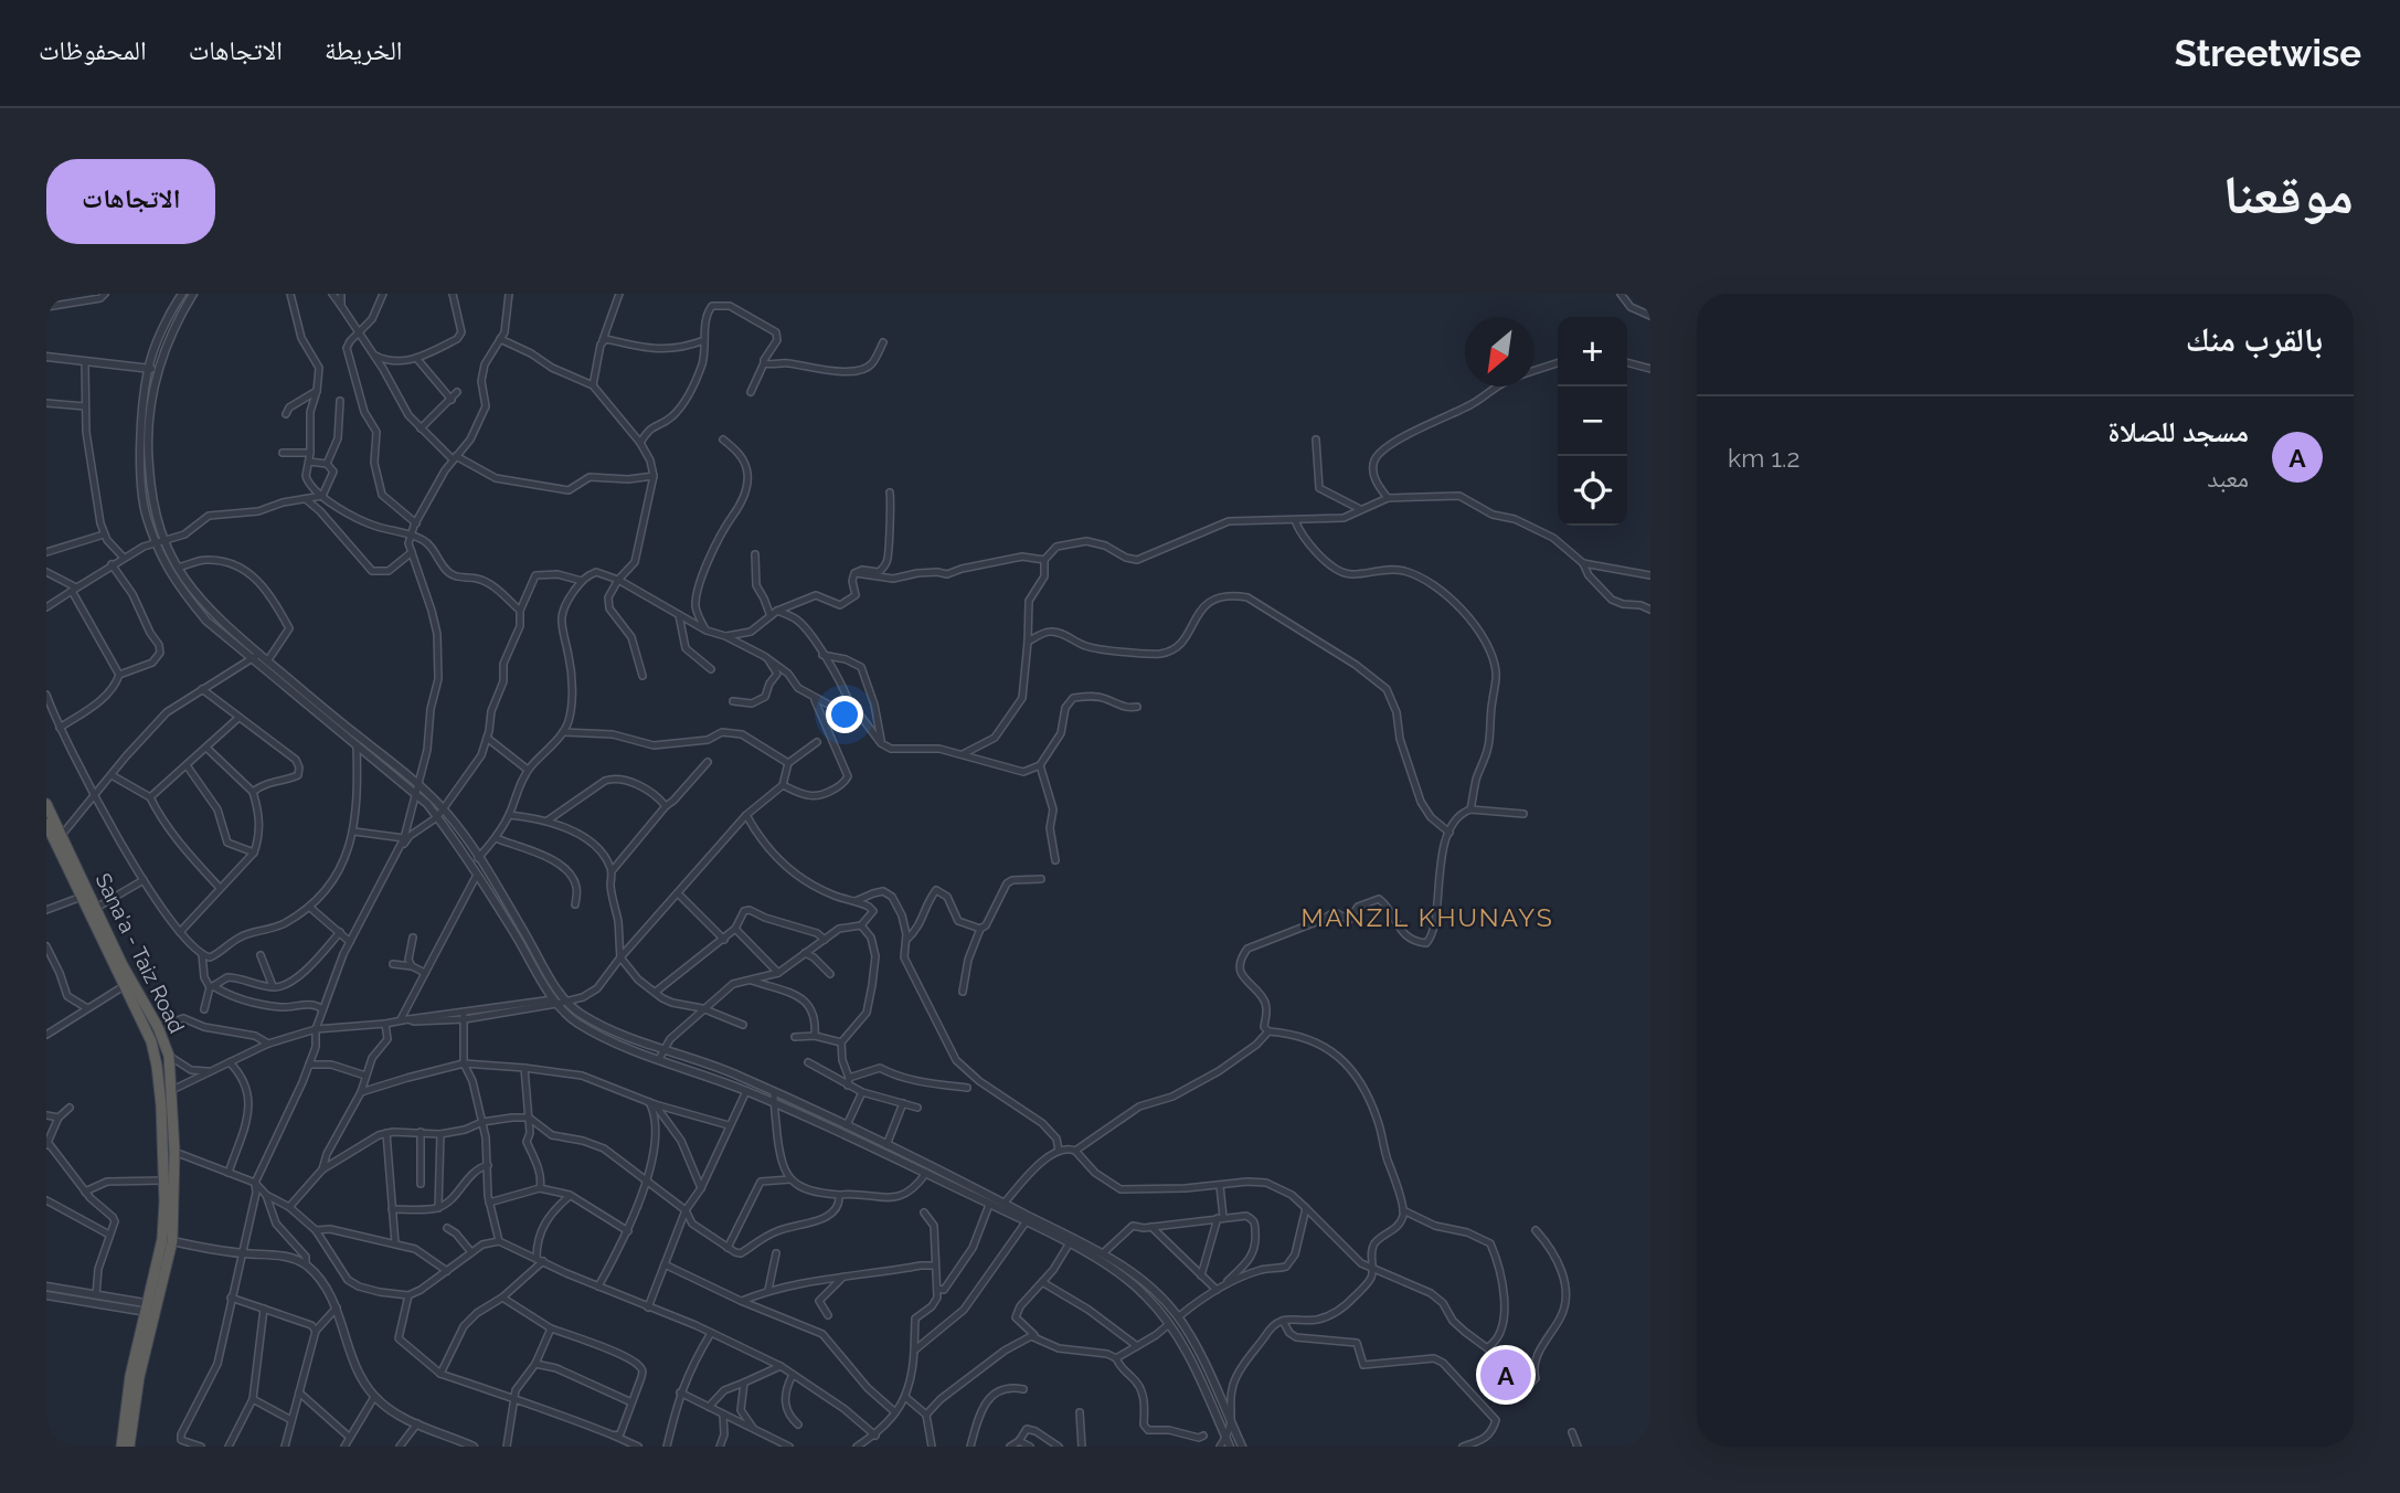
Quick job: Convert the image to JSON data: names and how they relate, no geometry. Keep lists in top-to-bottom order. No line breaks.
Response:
{"streets":{"highway":["Sana'a - Taiz Road"]},"districts":["MANZIL KHUNAYS"],"north":"bottom left","page":{"header":"Streetwise","nav":["الخريطة","الاتجاهات","المحفوظات"],"title":"موقعنا","buttons":"الاتجاهات","heading":"بالقرب منك","map_buttons":["+","−"],"list":[{"mark":"A","name":"مسجد للصلاة","note":"معبد","value":"1.2 km"}],"pins":"A"}}
